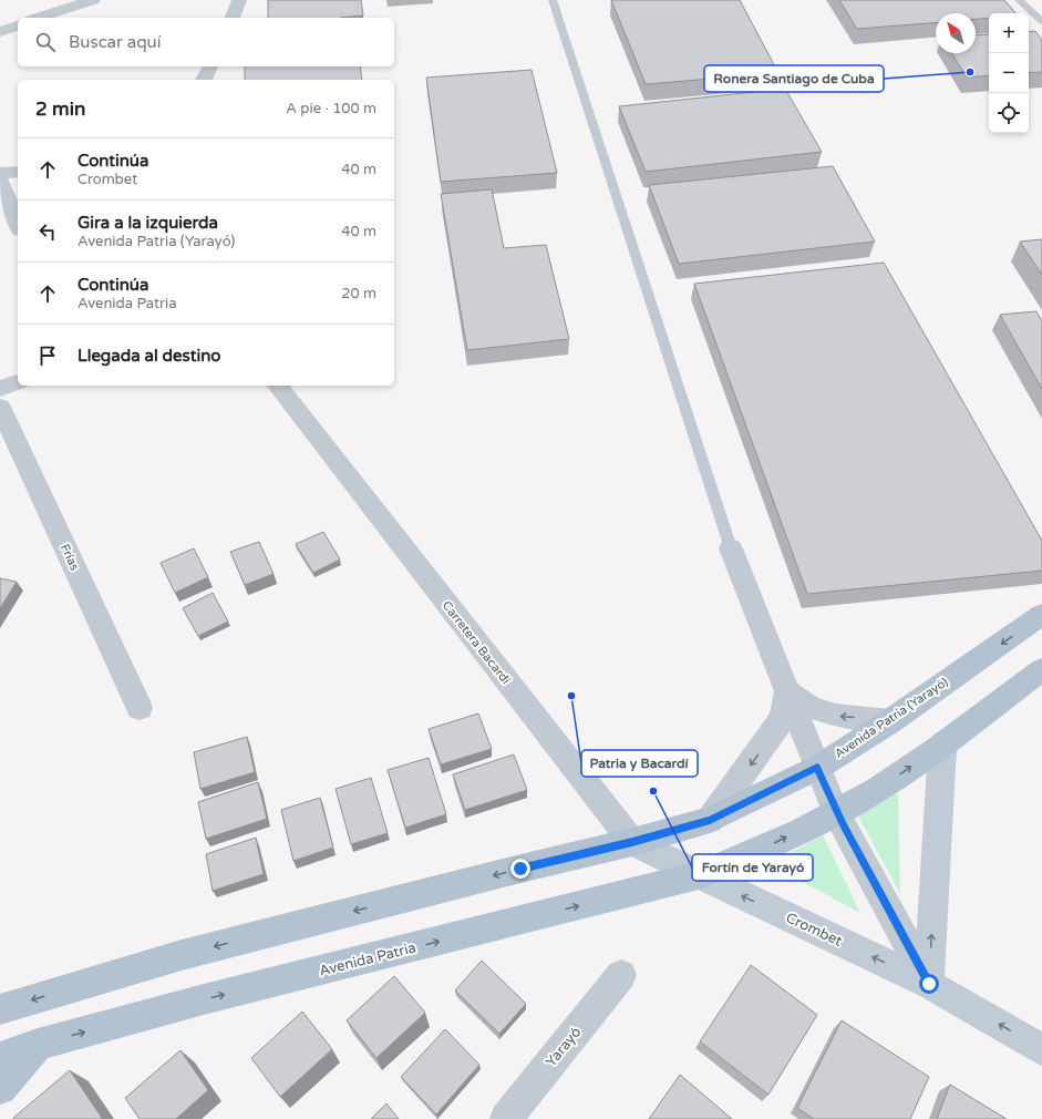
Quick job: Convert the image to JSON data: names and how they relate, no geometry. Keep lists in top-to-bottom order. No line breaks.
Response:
{"streets":{"main road":["Carretera Bacardí","Avenida Patria (Yarayó)","Crombet","Avenida Patria"],"street":["Frías","Yarayó"]},"crossings":[["Carretera Bacardí","Avenida Patria (Yarayó)"],["Carretera Bacardí","Crombet"],["Carretera Bacardí","Avenida Patria"],["Crombet","Avenida Patria"]],"one_way":["Crombet"],"places":["Ronera Santiago de Cuba","Patria y Bacardí","Fortín de Yarayó"],"north":"top left","page":{"map_buttons":["+","−"],"search":"Buscar aquí","heading":["2 min","A pie · 100 m"],"list":[["Continúa","Crombet","40 m"],["Gira a la izquierda","Avenida Patria (Yarayó)","40 m"],["Continúa","Avenida Patria","20 m"],"Llegada al destino"]}}
